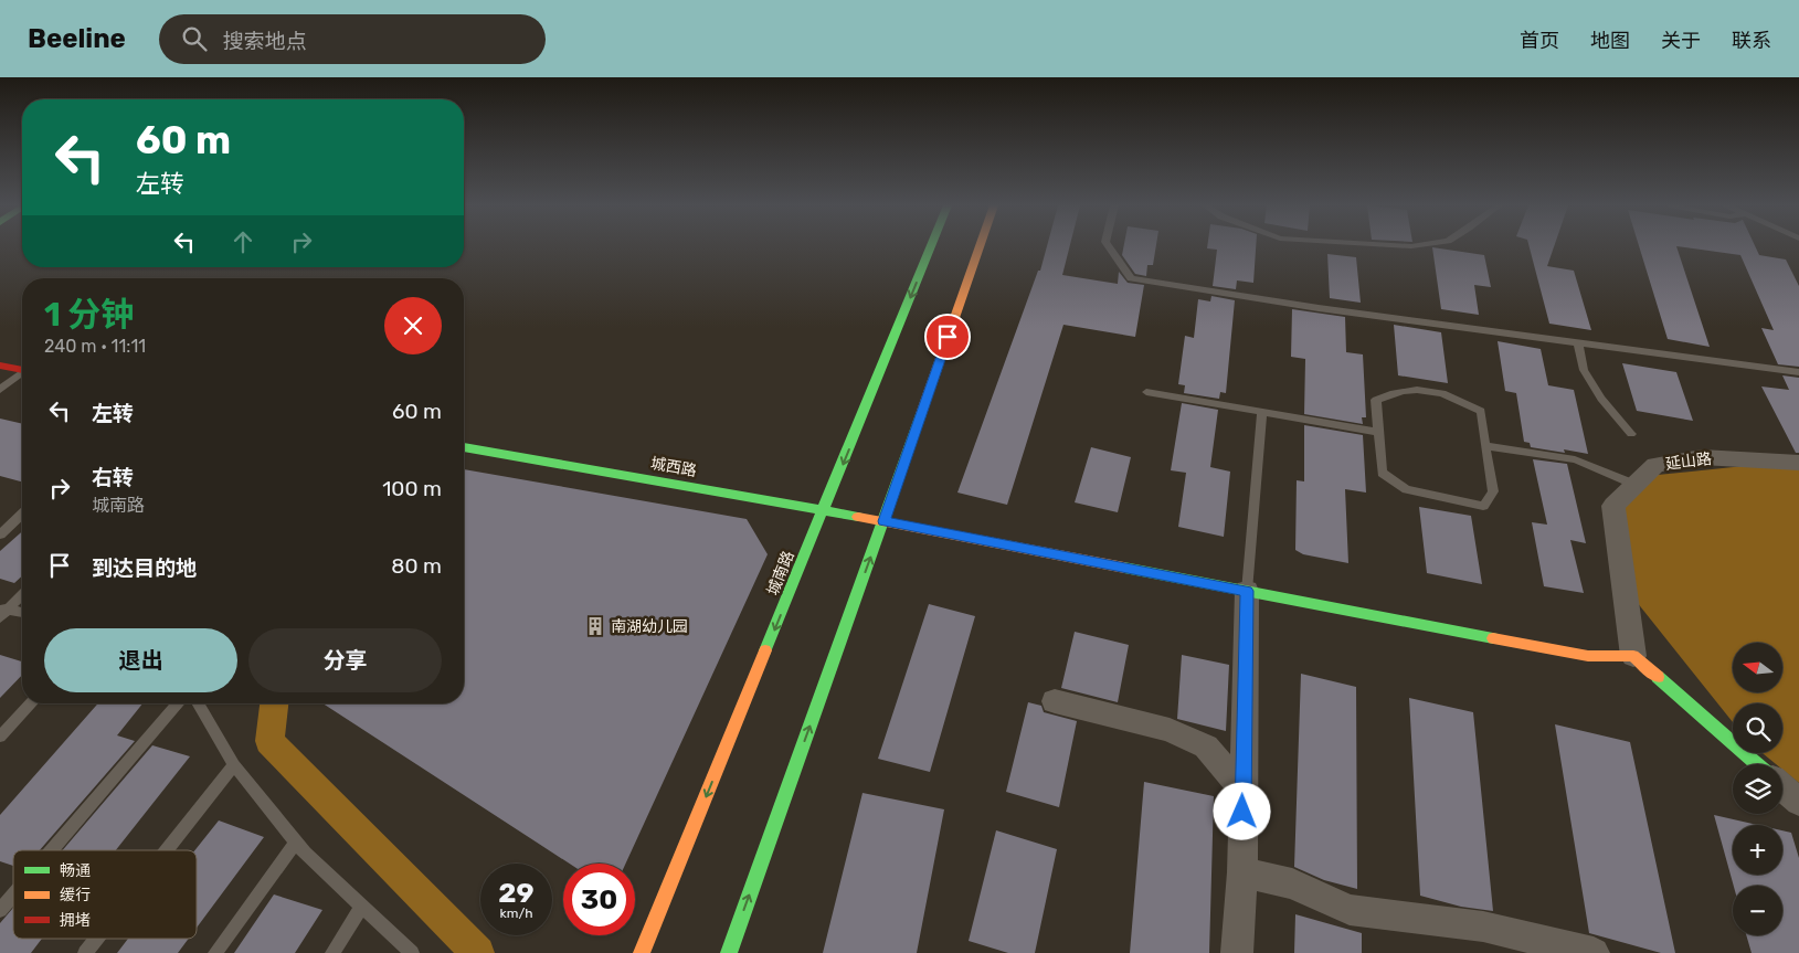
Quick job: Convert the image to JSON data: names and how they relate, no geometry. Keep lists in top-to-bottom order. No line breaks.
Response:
{"streets":{"main road":["城西路","城南路"],"street":["延山路"]},"crossings":[["延山路","城西路"],["城西路","城南路"]],"places":{"building":["南湖幼儿园"]},"legend":["畅通","缓行","拥堵"],"north":"left","page":{"header":"Beeline","search":"搜索地点","nav":["首页","地图","关于","联系"],"turn":["60 m","左转"],"heading":["1 分钟","240 m · 11:11"],"list":[{"name":"左转","value":"60 m"},{"name":"右转","note":"城南路","value":"100 m"},{"name":"到达目的地","value":"80 m"}],"buttons":["退出","分享"],"map_buttons":["+","−"],"speed":"29 km/h","limit":"30"}}
